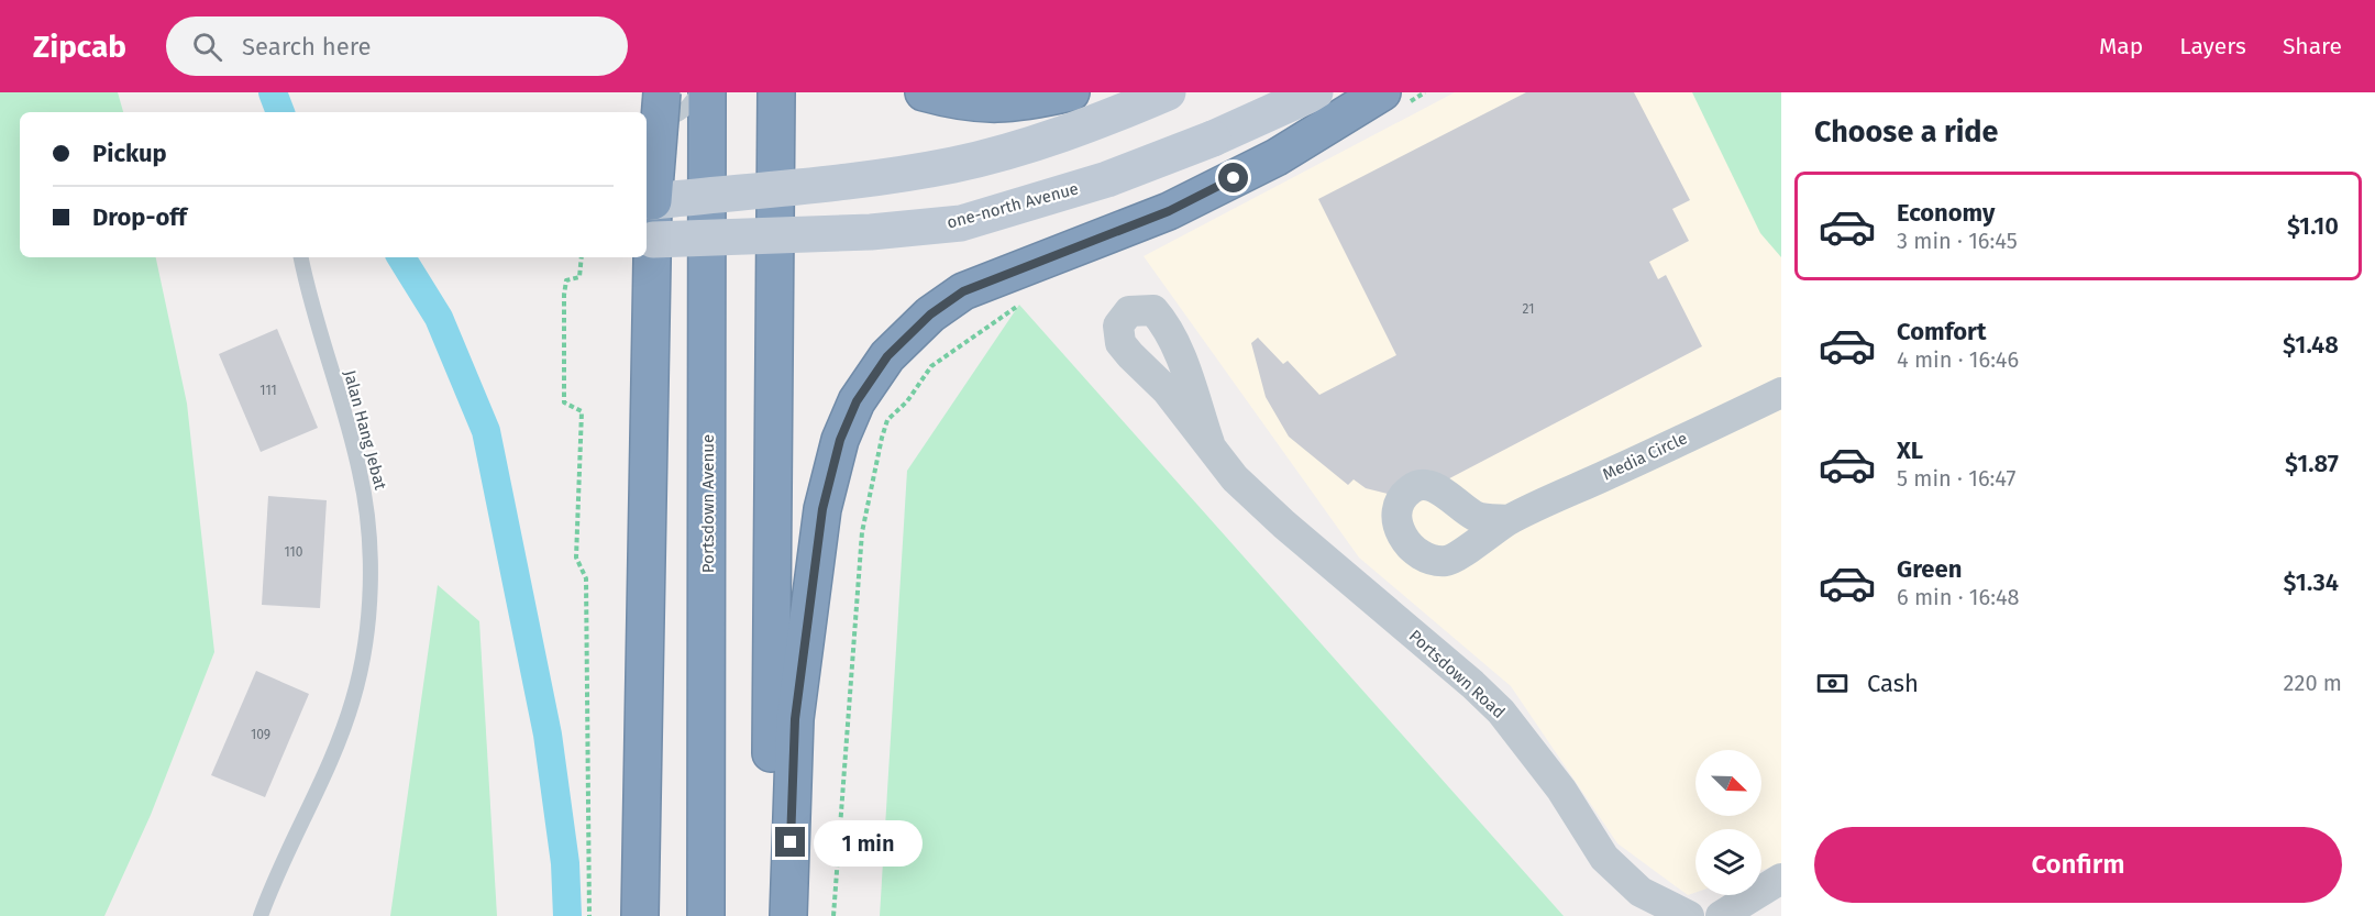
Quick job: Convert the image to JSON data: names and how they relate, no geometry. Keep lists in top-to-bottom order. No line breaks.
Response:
{"streets":{"highway":["Portsdown Avenue"],"street":["one-north Avenue","Media Circle","Portsdown Road"],"lane":["Jalan Hang Jebat"]},"house_numbers":["21","111","110","109"],"north":"bottom right","page":{"header":"Zipcab","search":"Search here","nav":["Map","Layers","Share"],"heading":"Choose a ride","banner":["Pickup","Drop-off"],"list":[{"name":"Economy","note":"3 min · 16:45","value":"$1.10"},{"name":"Comfort","note":"4 min · 16:46","value":"$1.48"},{"name":"XL","note":"5 min · 16:47","value":"$1.87"},{"name":"Green","note":"6 min · 16:48","value":"$1.34"}],"pay":["Cash","220 m"],"buttons":"Confirm","bubble":"1 min"}}
